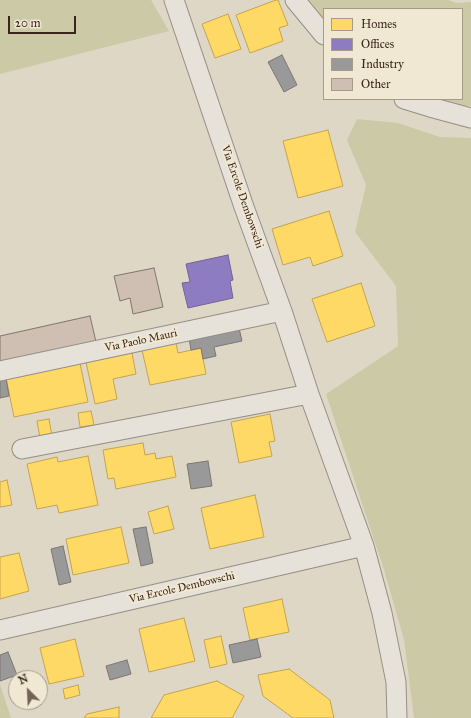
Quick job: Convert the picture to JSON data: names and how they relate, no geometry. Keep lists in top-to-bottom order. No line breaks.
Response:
{"streets":{"street":["Via Ercole Dembowschi","Via Paolo Mauri"]},"crossings":[["Via Ercole Dembowschi","Via Paolo Mauri"]],"legend":["Homes","Offices","Industry","Other"],"scale_bar":"20 m","north":"top left"}
